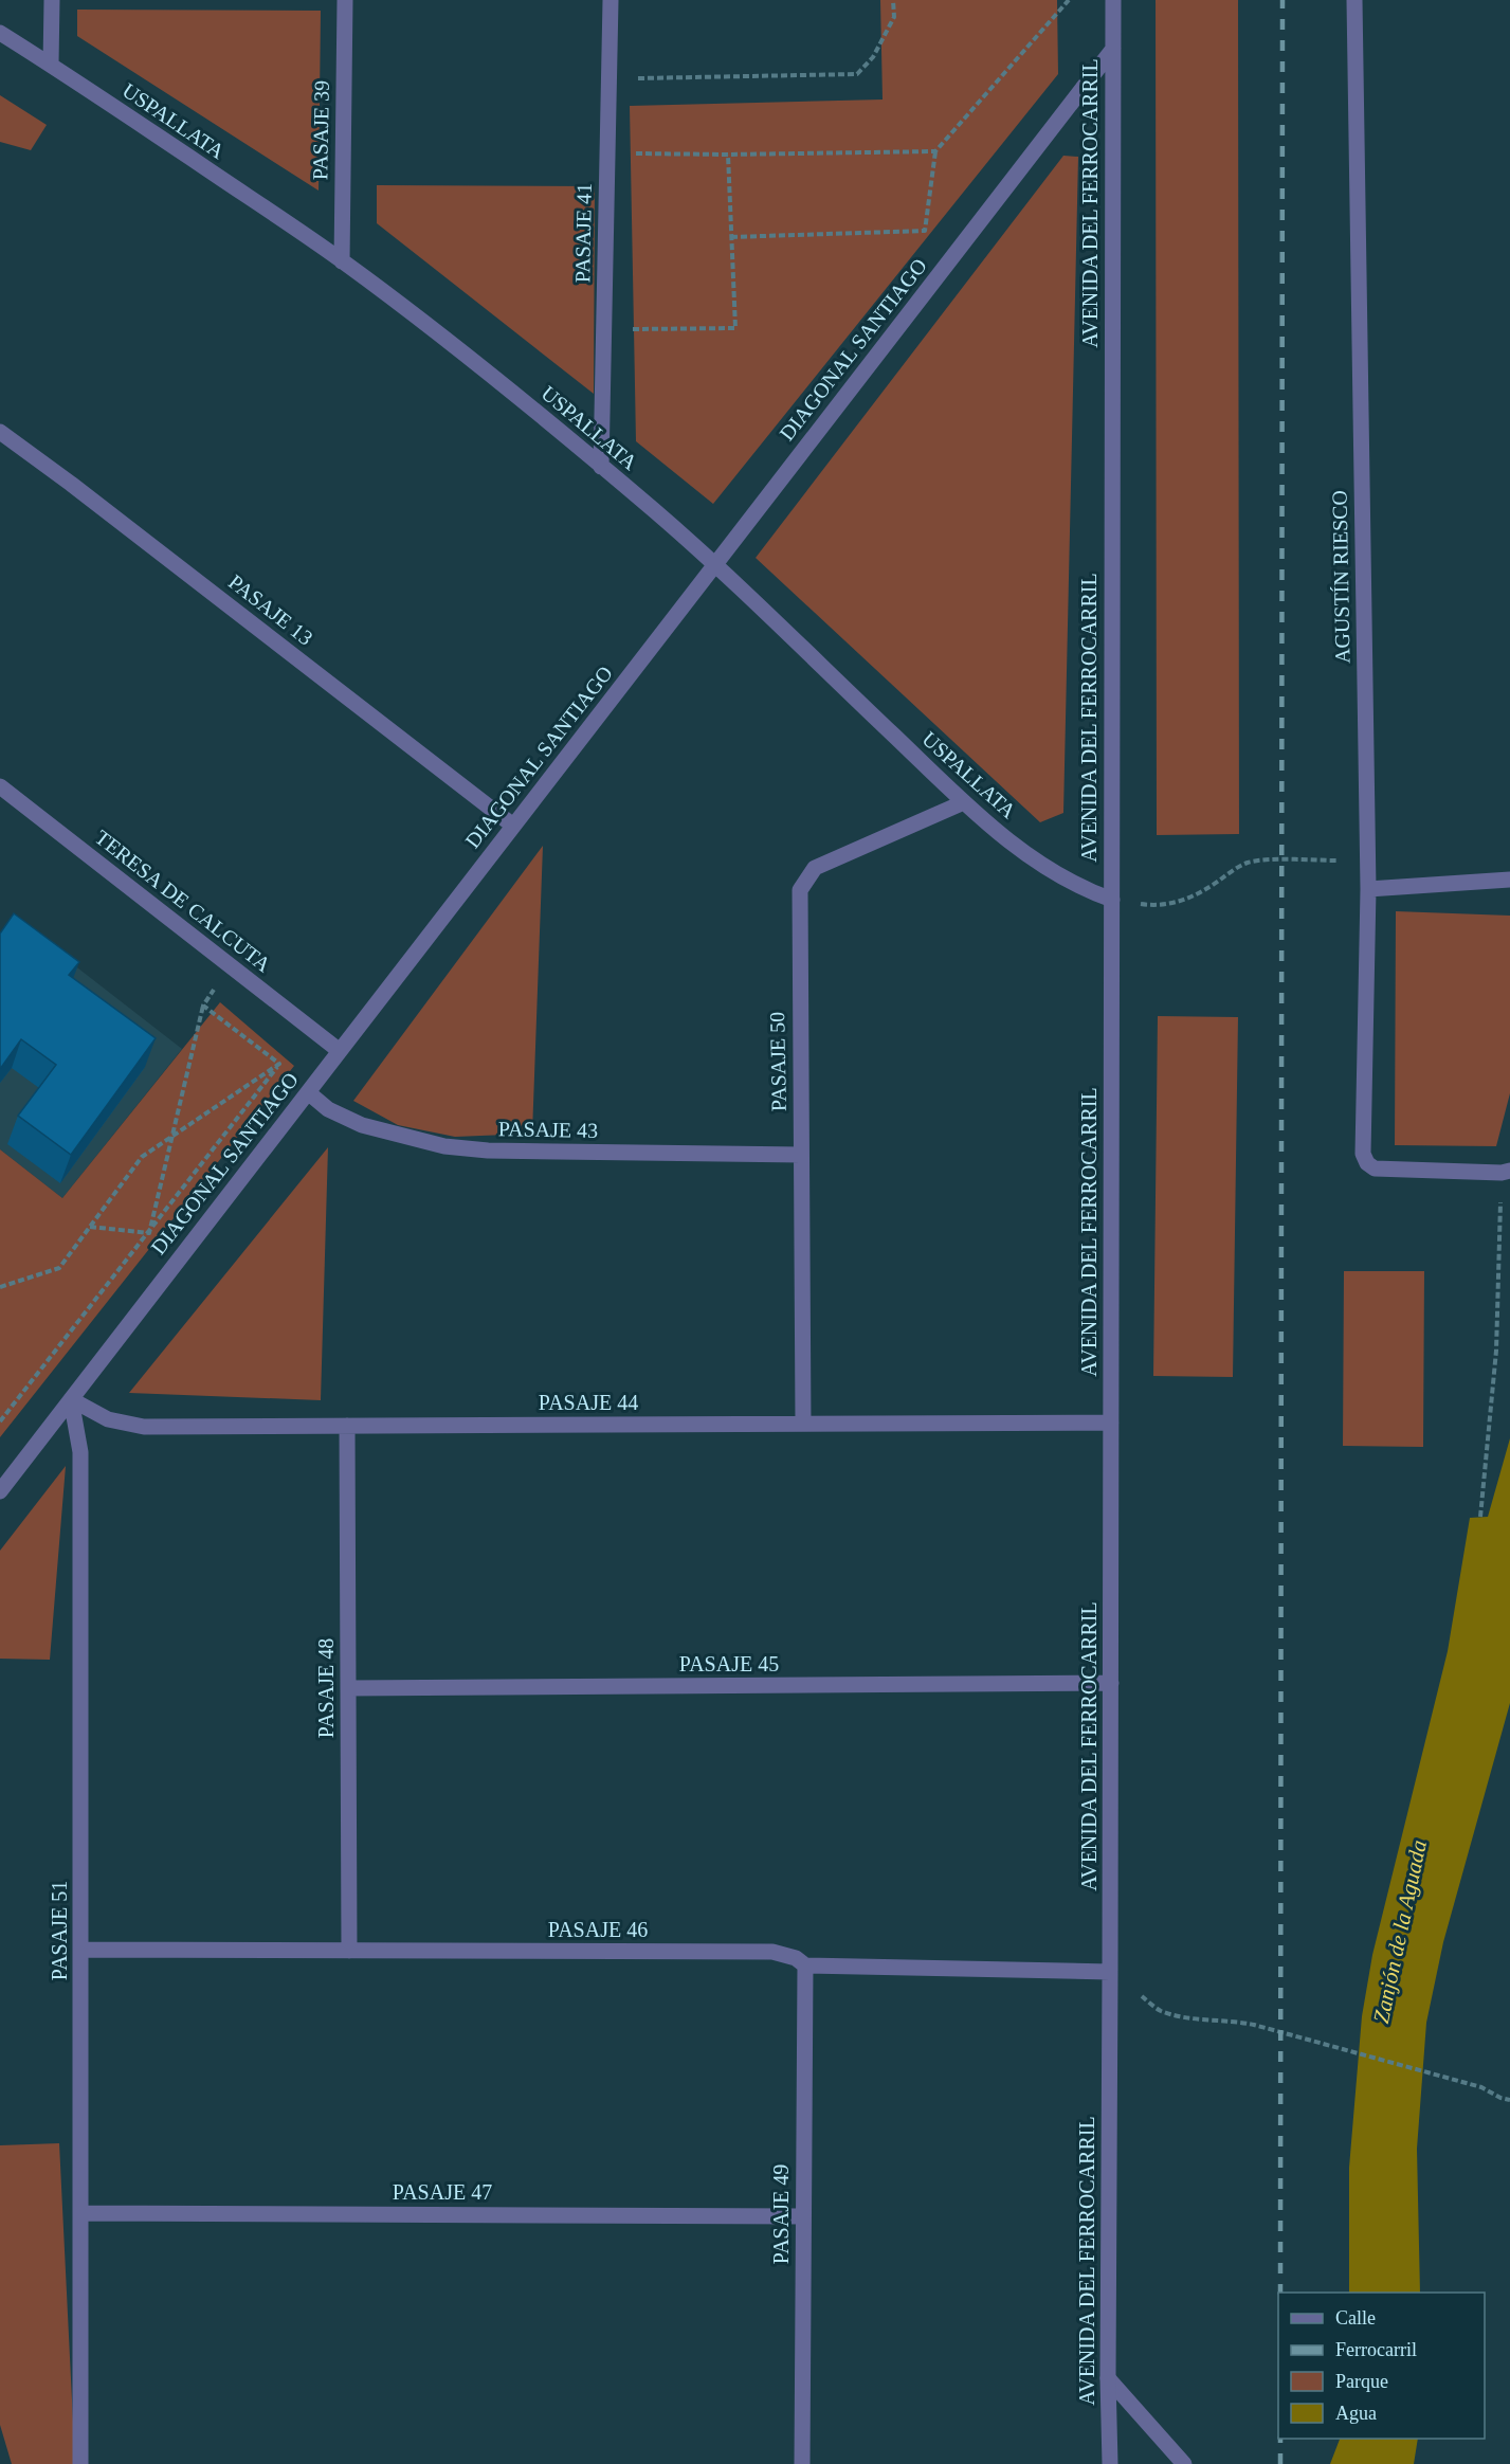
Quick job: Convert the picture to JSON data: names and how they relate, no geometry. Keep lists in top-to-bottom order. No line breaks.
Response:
{"streets":{"street":["USPALLATA","PASAJE 39","AVENIDA DEL FERROCARRIL","PASAJE 41","DIAGONAL SANTIAGO","AGUSTÍN RIESCO","PASAJE 13","TERESA DE CALCUTA","PASAJE 50","PASAJE 43","PASAJE 44","PASAJE 45","PASAJE 48","PASAJE 46","PASAJE 51","PASAJE 47","PASAJE 49"]},"crossings":[["USPALLATA","PASAJE 39"],["USPALLATA","AVENIDA DEL FERROCARRIL"],["USPALLATA","PASAJE 41"],["USPALLATA","DIAGONAL SANTIAGO"],["USPALLATA","PASAJE 50"],["AVENIDA DEL FERROCARRIL","DIAGONAL SANTIAGO"],["AVENIDA DEL FERROCARRIL","PASAJE 44"],["AVENIDA DEL FERROCARRIL","PASAJE 45"],["AVENIDA DEL FERROCARRIL","PASAJE 46"],["DIAGONAL SANTIAGO","PASAJE 13"],["DIAGONAL SANTIAGO","TERESA DE CALCUTA"],["DIAGONAL SANTIAGO","PASAJE 43"],["DIAGONAL SANTIAGO","PASAJE 44"],["DIAGONAL SANTIAGO","PASAJE 51"],["PASAJE 50","PASAJE 43"],["PASAJE 50","PASAJE 44"],["PASAJE 44","PASAJE 48"],["PASAJE 44","PASAJE 51"],["PASAJE 45","PASAJE 48"],["PASAJE 48","PASAJE 46"],["PASAJE 46","PASAJE 51"],["PASAJE 46","PASAJE 49"],["PASAJE 51","PASAJE 47"],["PASAJE 47","PASAJE 49"]],"water":["Zanjón de la Aguada"],"legend":["Calle","Ferrocarril","Parque","Agua"]}
